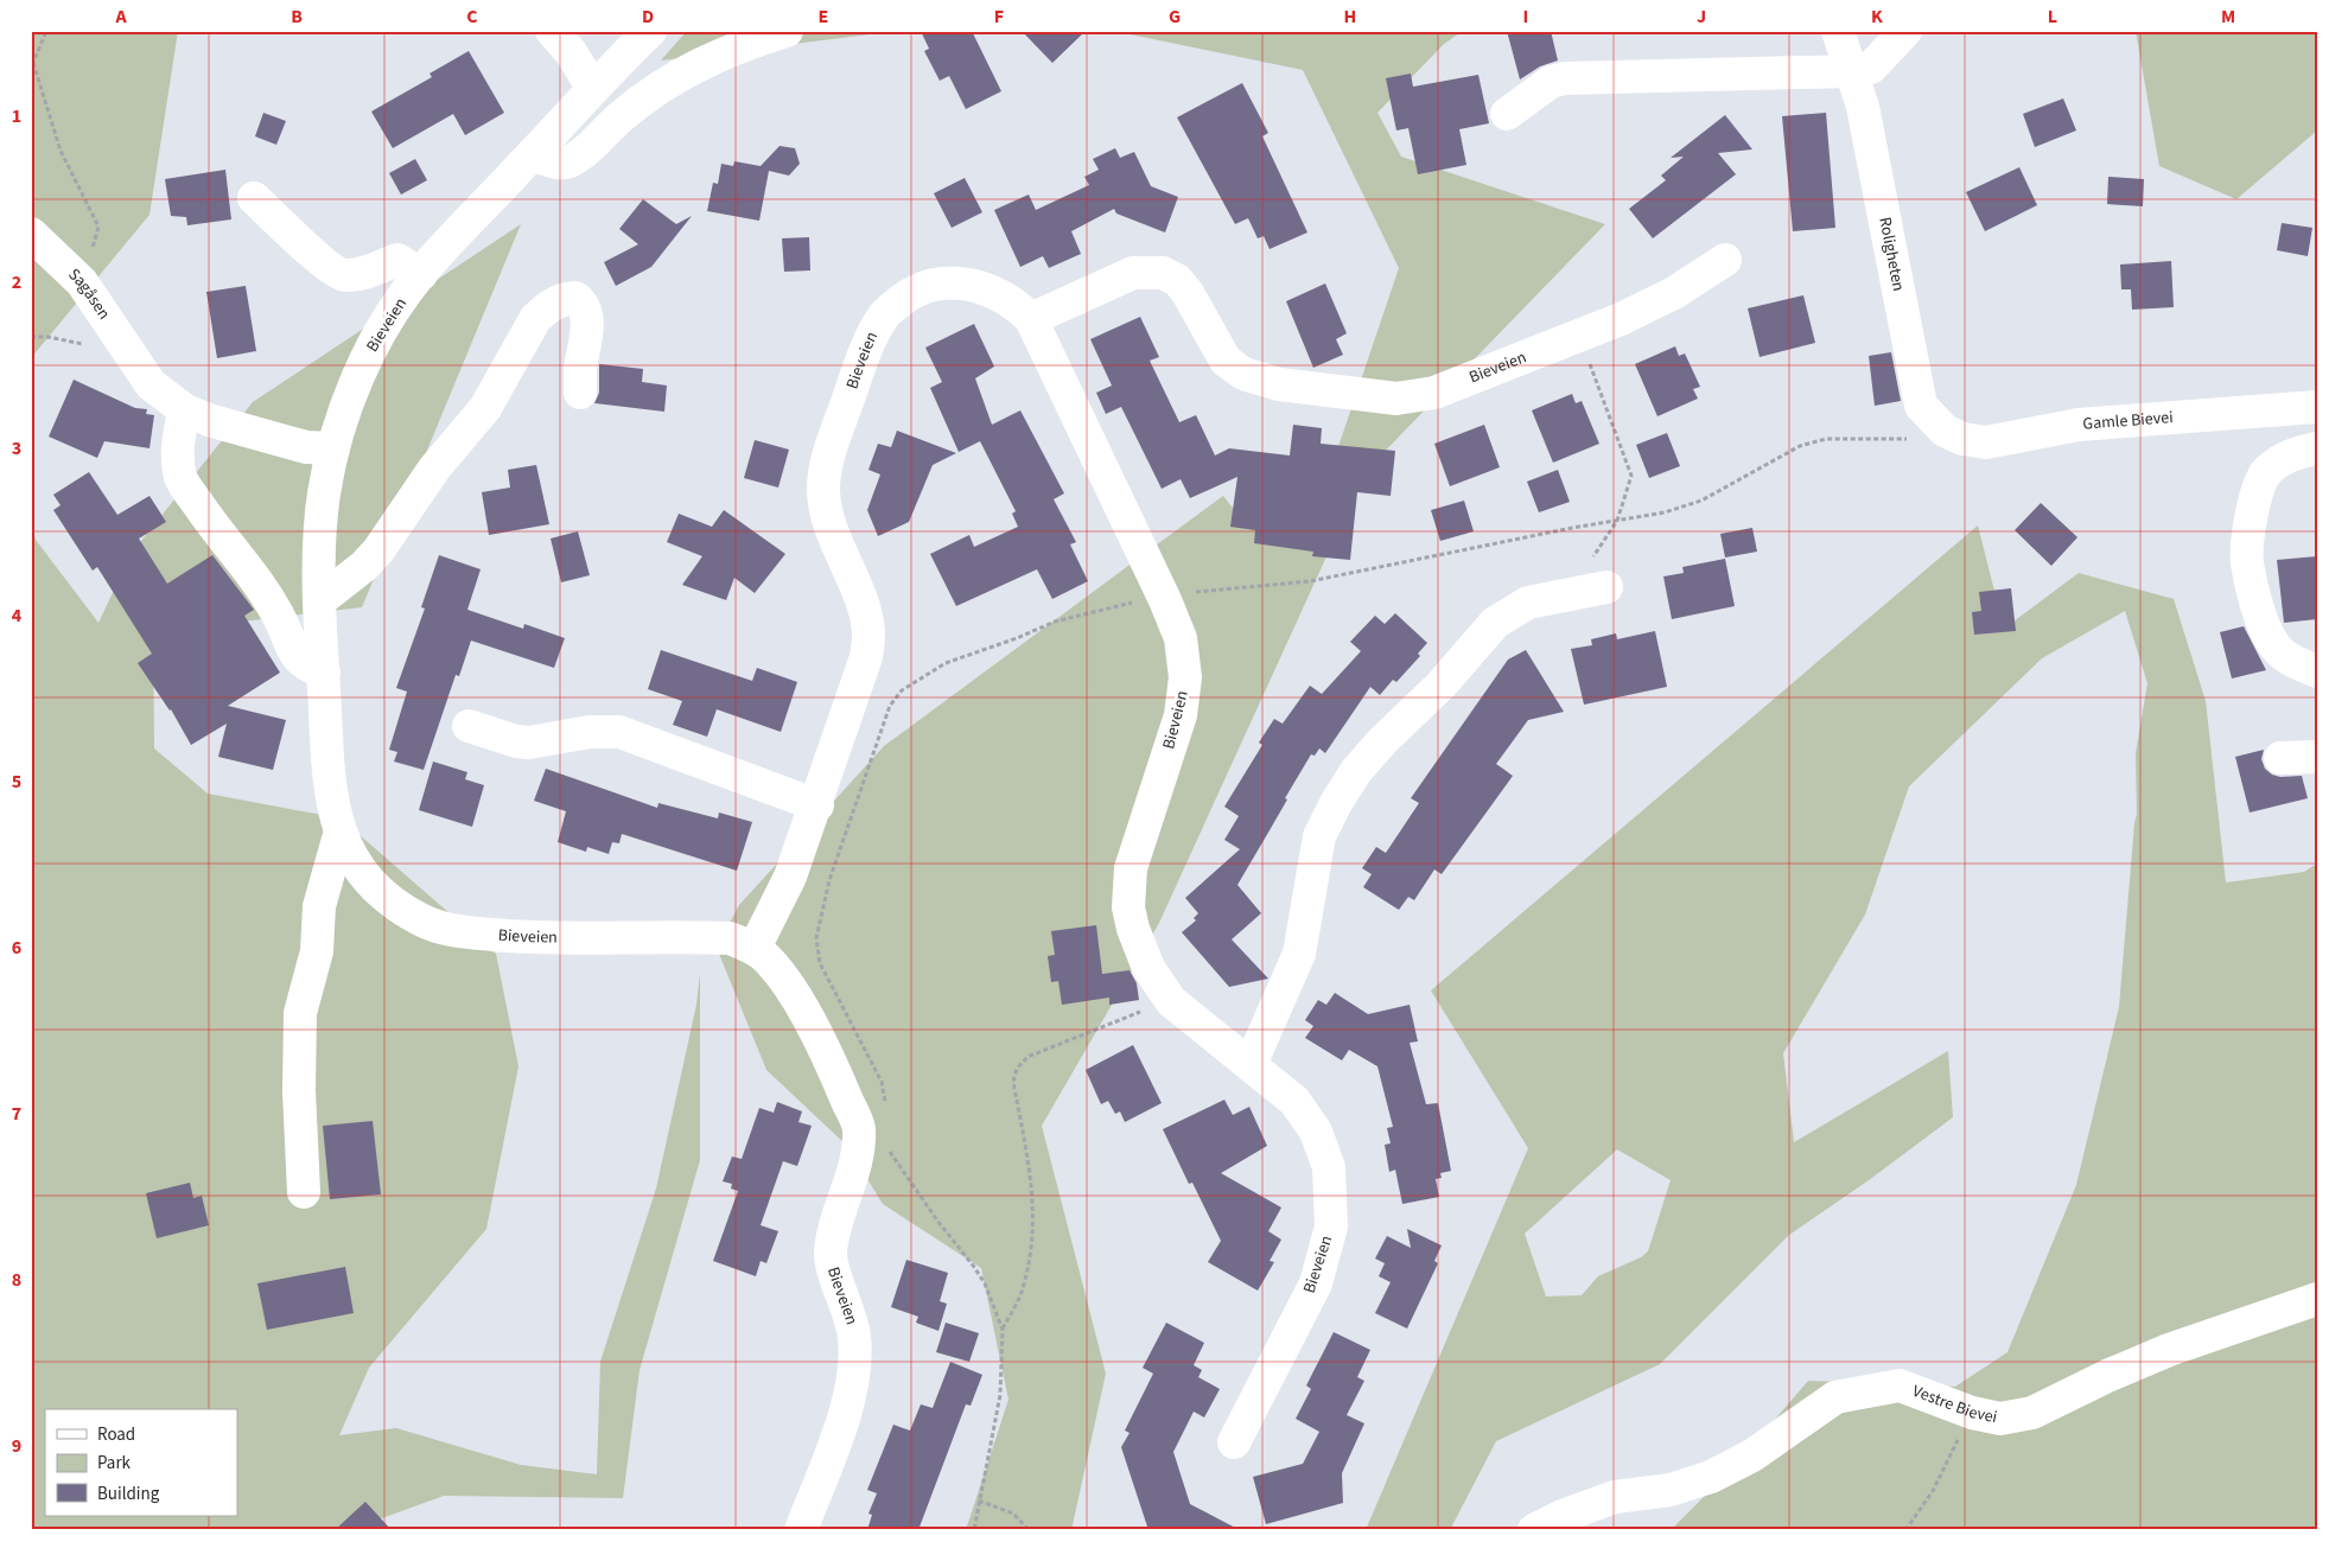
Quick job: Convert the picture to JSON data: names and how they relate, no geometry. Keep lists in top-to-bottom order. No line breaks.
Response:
{"streets":{"street":["Roligheten","Sagåsen","Bieveien","Gamle Bievei","Vestre Bievei"]},"crossings":[["Roligheten","Gamle Bievei"]],"legend":["Road","Park","Building"],"grid":{"columns":["A","B","C","D","E","F","G","H","I","J","K","L","M"],"rows":["1","2","3","4","5","6","7","8","9"]}}
